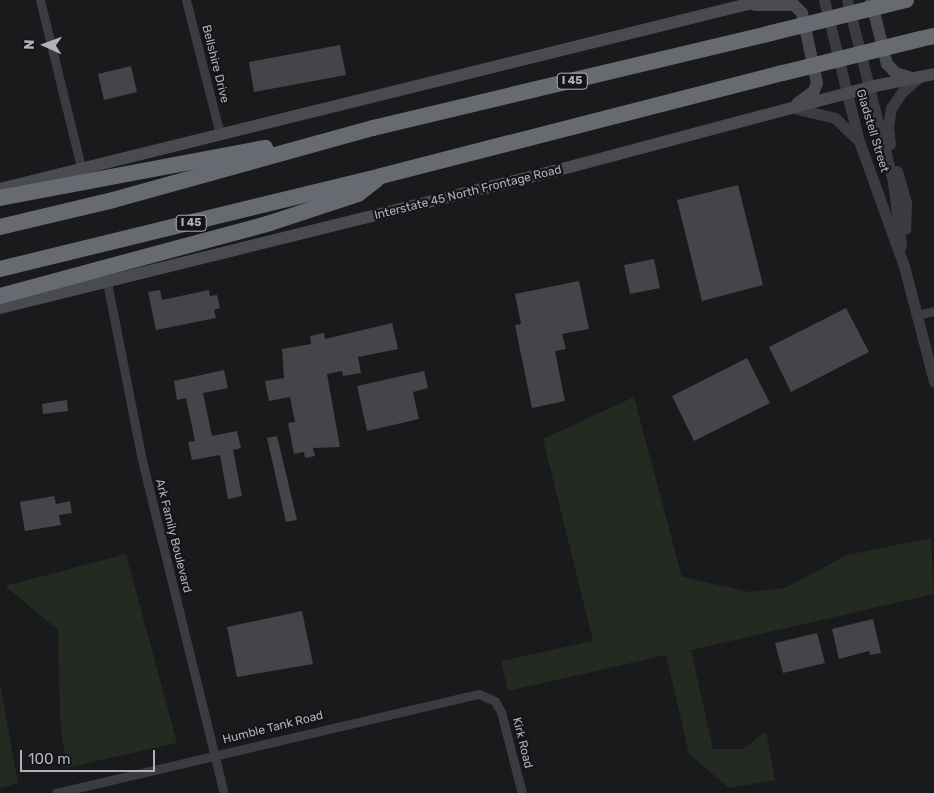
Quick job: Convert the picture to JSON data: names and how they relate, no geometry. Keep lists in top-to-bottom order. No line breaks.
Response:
{"streets":{"highway":["I 45"],"main road":["Interstate 45 North Frontage Road"],"street":["Bellshire Drive","Gladstell Street","Ark Family Boulevard","Humble Tank Road","Kirk Road"]},"crossings":[["Gladstell Street","Interstate 45 North Frontage Road"],["Interstate 45 North Frontage Road","Ark Family Boulevard"],["Ark Family Boulevard","Humble Tank Road"],["Humble Tank Road","Kirk Road"]],"scale_bar":"100 m","north":"left"}
